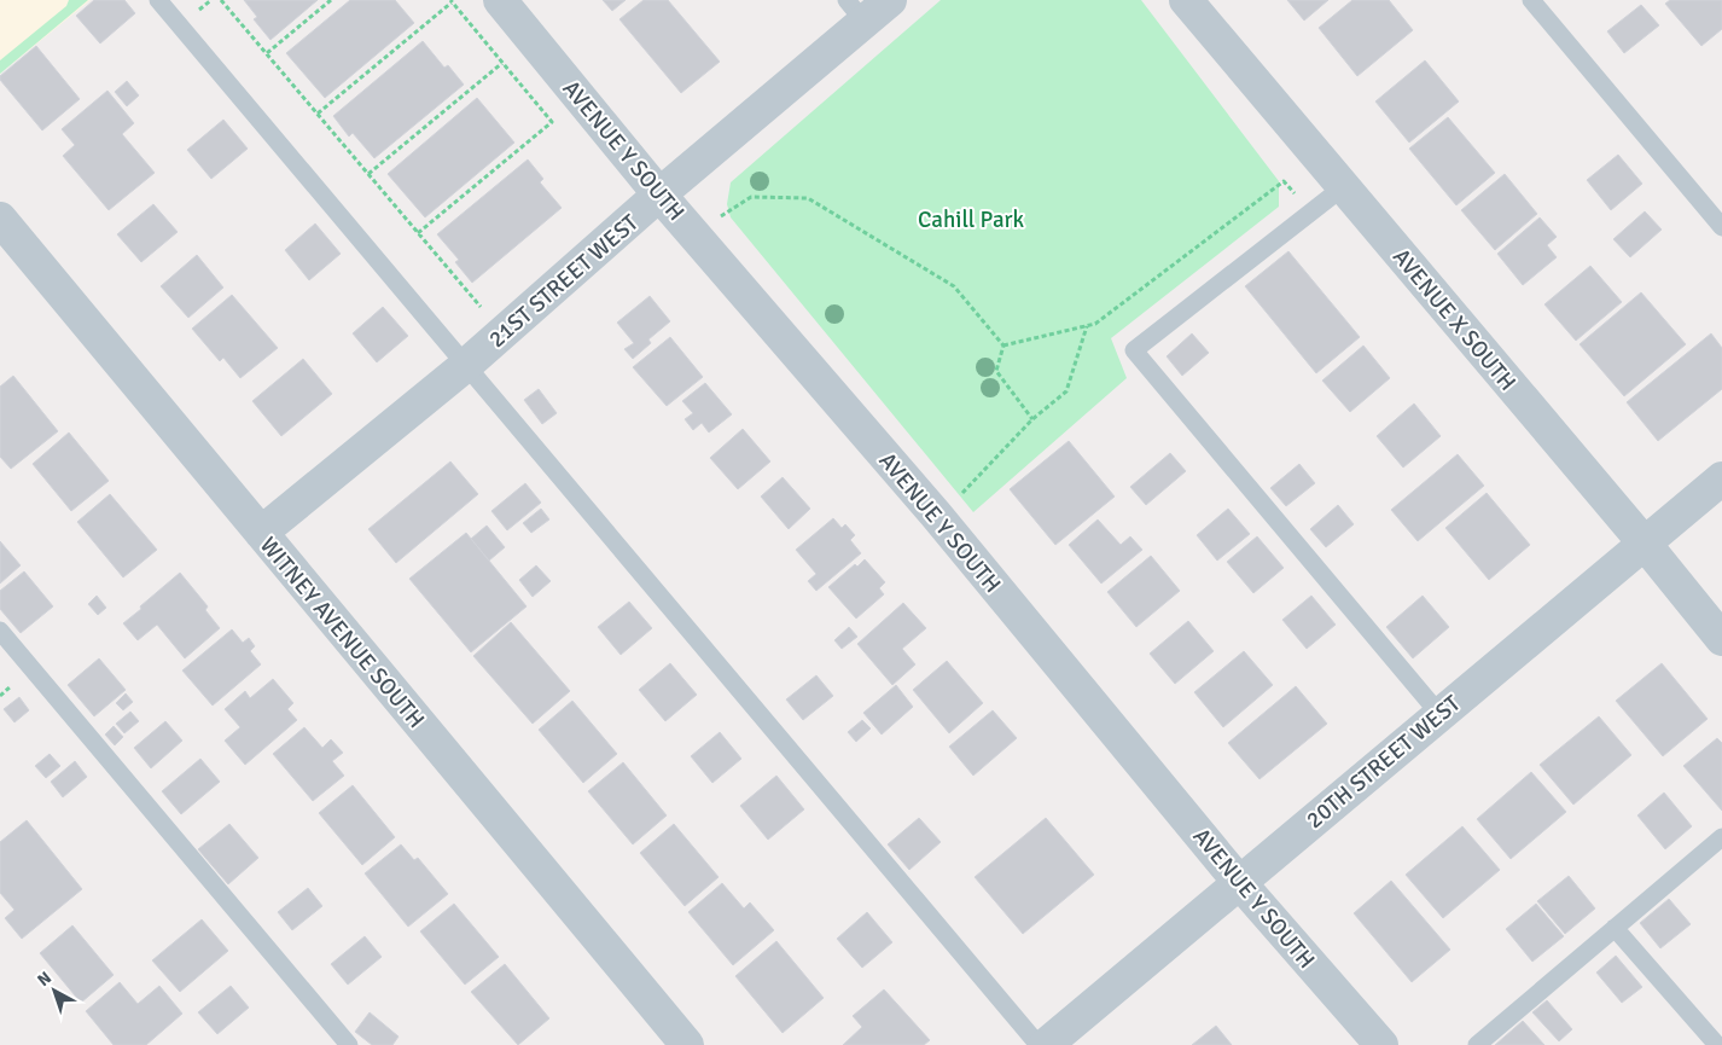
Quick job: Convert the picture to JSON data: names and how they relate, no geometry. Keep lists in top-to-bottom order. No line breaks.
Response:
{"streets":{"street":["AVENUE Y SOUTH","21ST STREET WEST","AVENUE X SOUTH","WITNEY AVENUE SOUTH","20TH STREET WEST"]},"crossings":[["AVENUE Y SOUTH","21ST STREET WEST"],["AVENUE Y SOUTH","20TH STREET WEST"],["21ST STREET WEST","WITNEY AVENUE SOUTH"],["AVENUE X SOUTH","20TH STREET WEST"]],"parks":["Cahill Park"],"north":"top left"}
